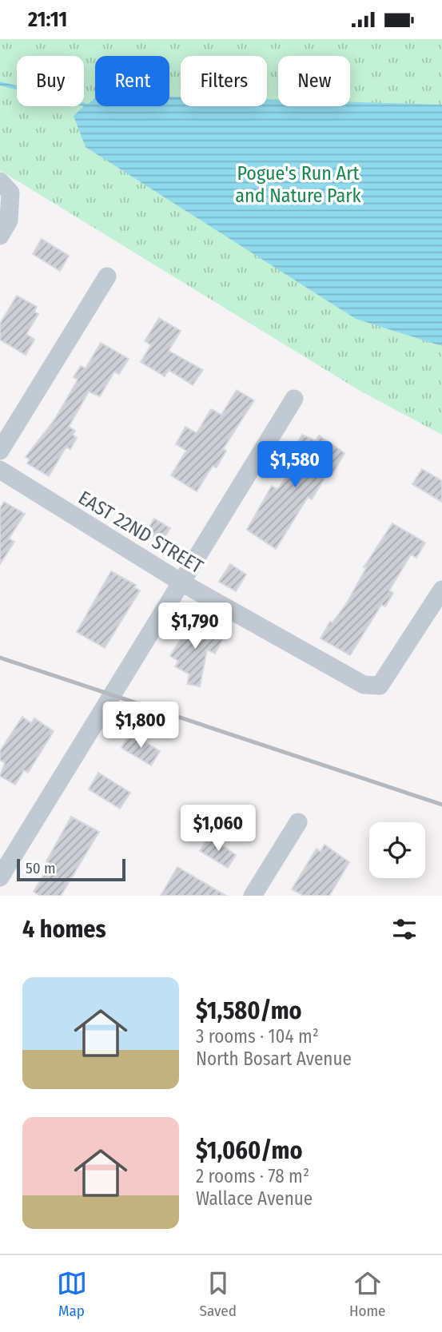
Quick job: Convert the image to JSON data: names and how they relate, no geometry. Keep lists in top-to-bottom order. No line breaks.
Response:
{"streets":{"street":["EAST 22ND STREET"]},"parks":["Pogue's Run Art and Nature Park"],"scale_bar":"50 m","page":{"status":"21:11","chip":["Buy","Rent","Filters","New"],"price":["$1,580","$1,790","$1,800","$1,060"],"scale":"50 m","heading":"4 homes","list":[{"name":"$1,580/mo","note":"3 rooms · 104 m² · North Bosart Avenue"},{"name":"$1,060/mo","note":"2 rooms · 78 m² · Wallace Avenue"}],"tabs":["Map","Saved","Home"]}}
